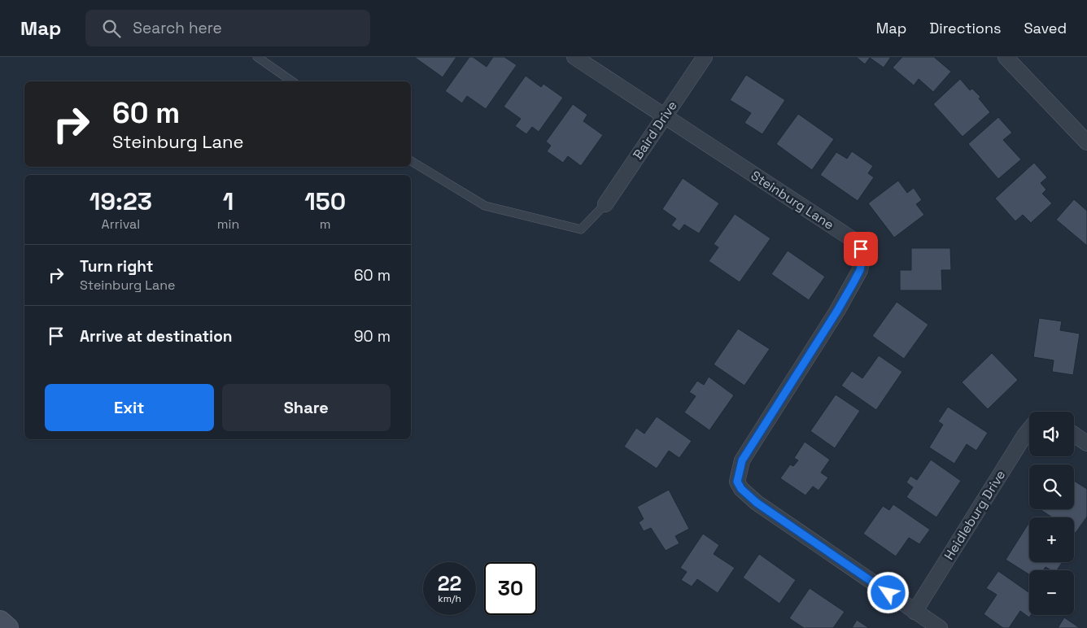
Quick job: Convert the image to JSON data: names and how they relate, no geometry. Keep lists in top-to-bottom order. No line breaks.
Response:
{"streets":{"street":["Baird Drive","Steinburg Lane","Heidleburg Drive"]},"crossings":[["Baird Drive","Steinburg Lane"],["Steinburg Lane","Heidleburg Drive"]],"page":{"header":"Map","search":"Search here","nav":["Map","Directions","Saved"],"turn":["60 m","Steinburg Lane"],"eta":["19:23","Arrival","1","min","150","m"],"list":[{"name":"Turn right","note":"Steinburg Lane","value":"60 m"},{"name":"Arrive at destination","value":"90 m"}],"buttons":["Exit","Share"],"map_buttons":["+","−"],"speed":"22 km/h","limit":"30"}}
